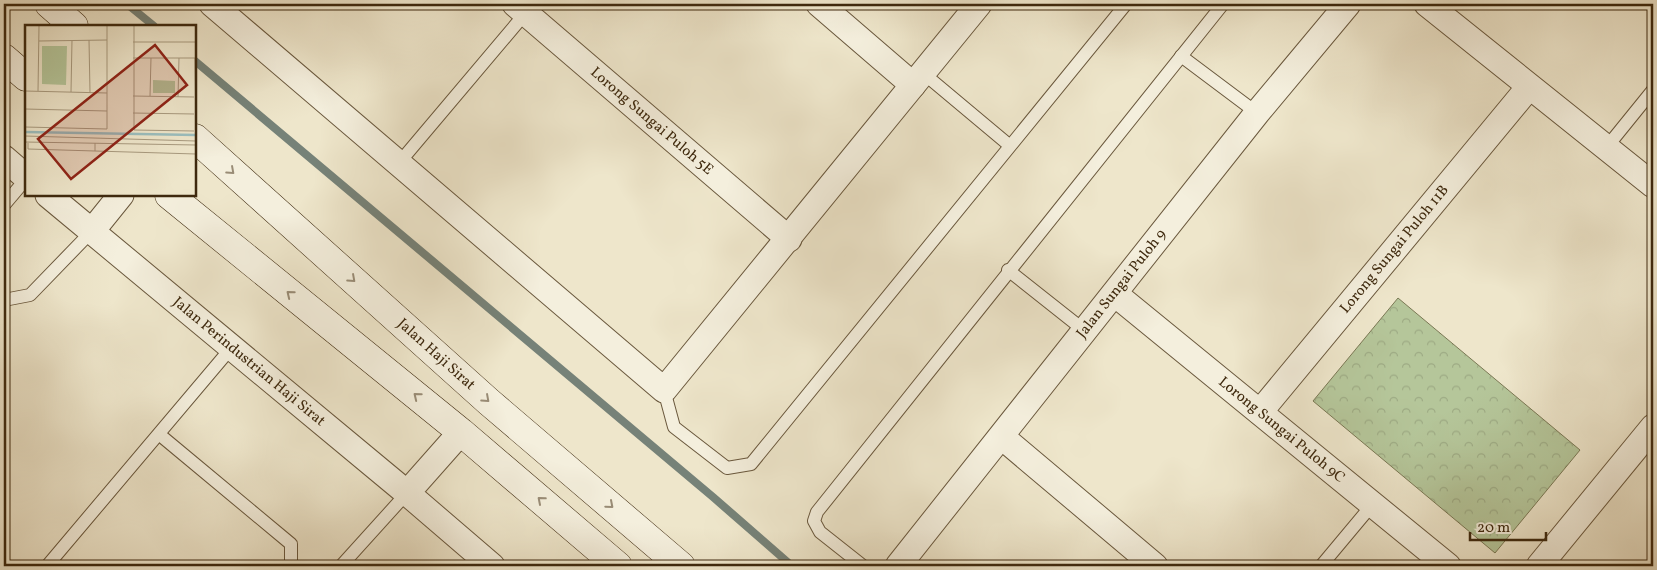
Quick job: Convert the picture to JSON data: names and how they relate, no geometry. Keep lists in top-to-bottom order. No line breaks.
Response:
{"streets":{"main road":["Jalan Haji Sirat"],"street":["Lorong Sungai Puloh 5E","Lorong Sungai Puloh 11B","Jalan Sungai Puloh 9","Jalan Perindustrian Haji Sirat","Lorong Sungai Puloh 9C"]},"crossings":[["Lorong Sungai Puloh 11B","Lorong Sungai Puloh 9C"],["Jalan Sungai Puloh 9","Lorong Sungai Puloh 9C"]],"scale_bar":"20 m"}
